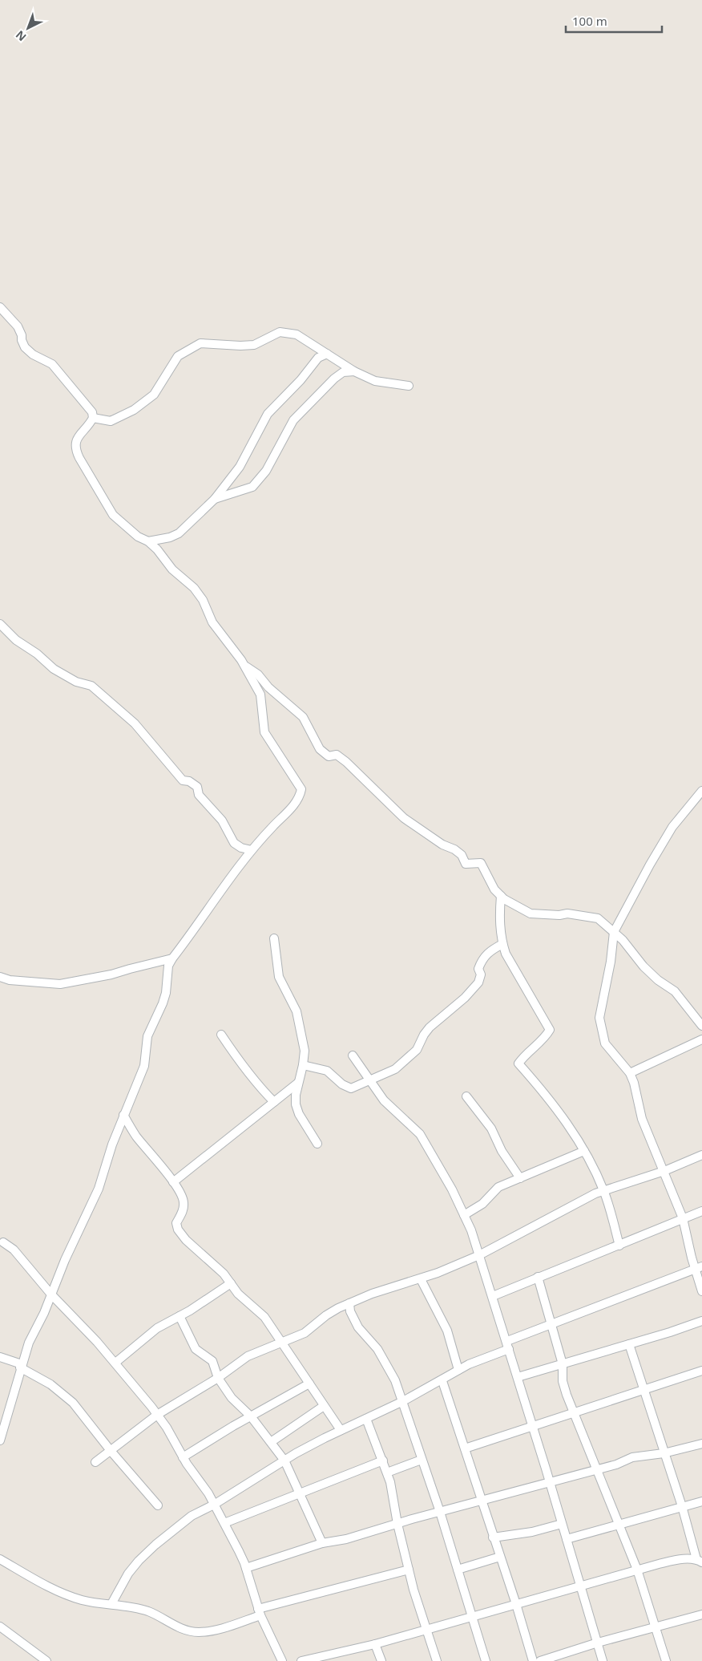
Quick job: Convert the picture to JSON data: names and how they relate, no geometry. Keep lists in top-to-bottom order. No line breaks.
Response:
{"scale_bar":"100 m","north":"bottom left"}
